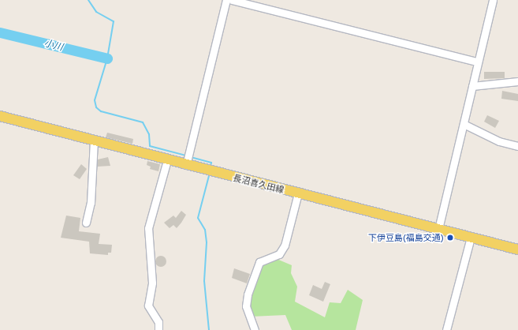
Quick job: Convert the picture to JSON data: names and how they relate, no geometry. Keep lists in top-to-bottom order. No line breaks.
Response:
{"streets":{"main road":["長沼喜久田線"]},"water":["小川"],"places":["下伊豆島(福島交通)"]}
